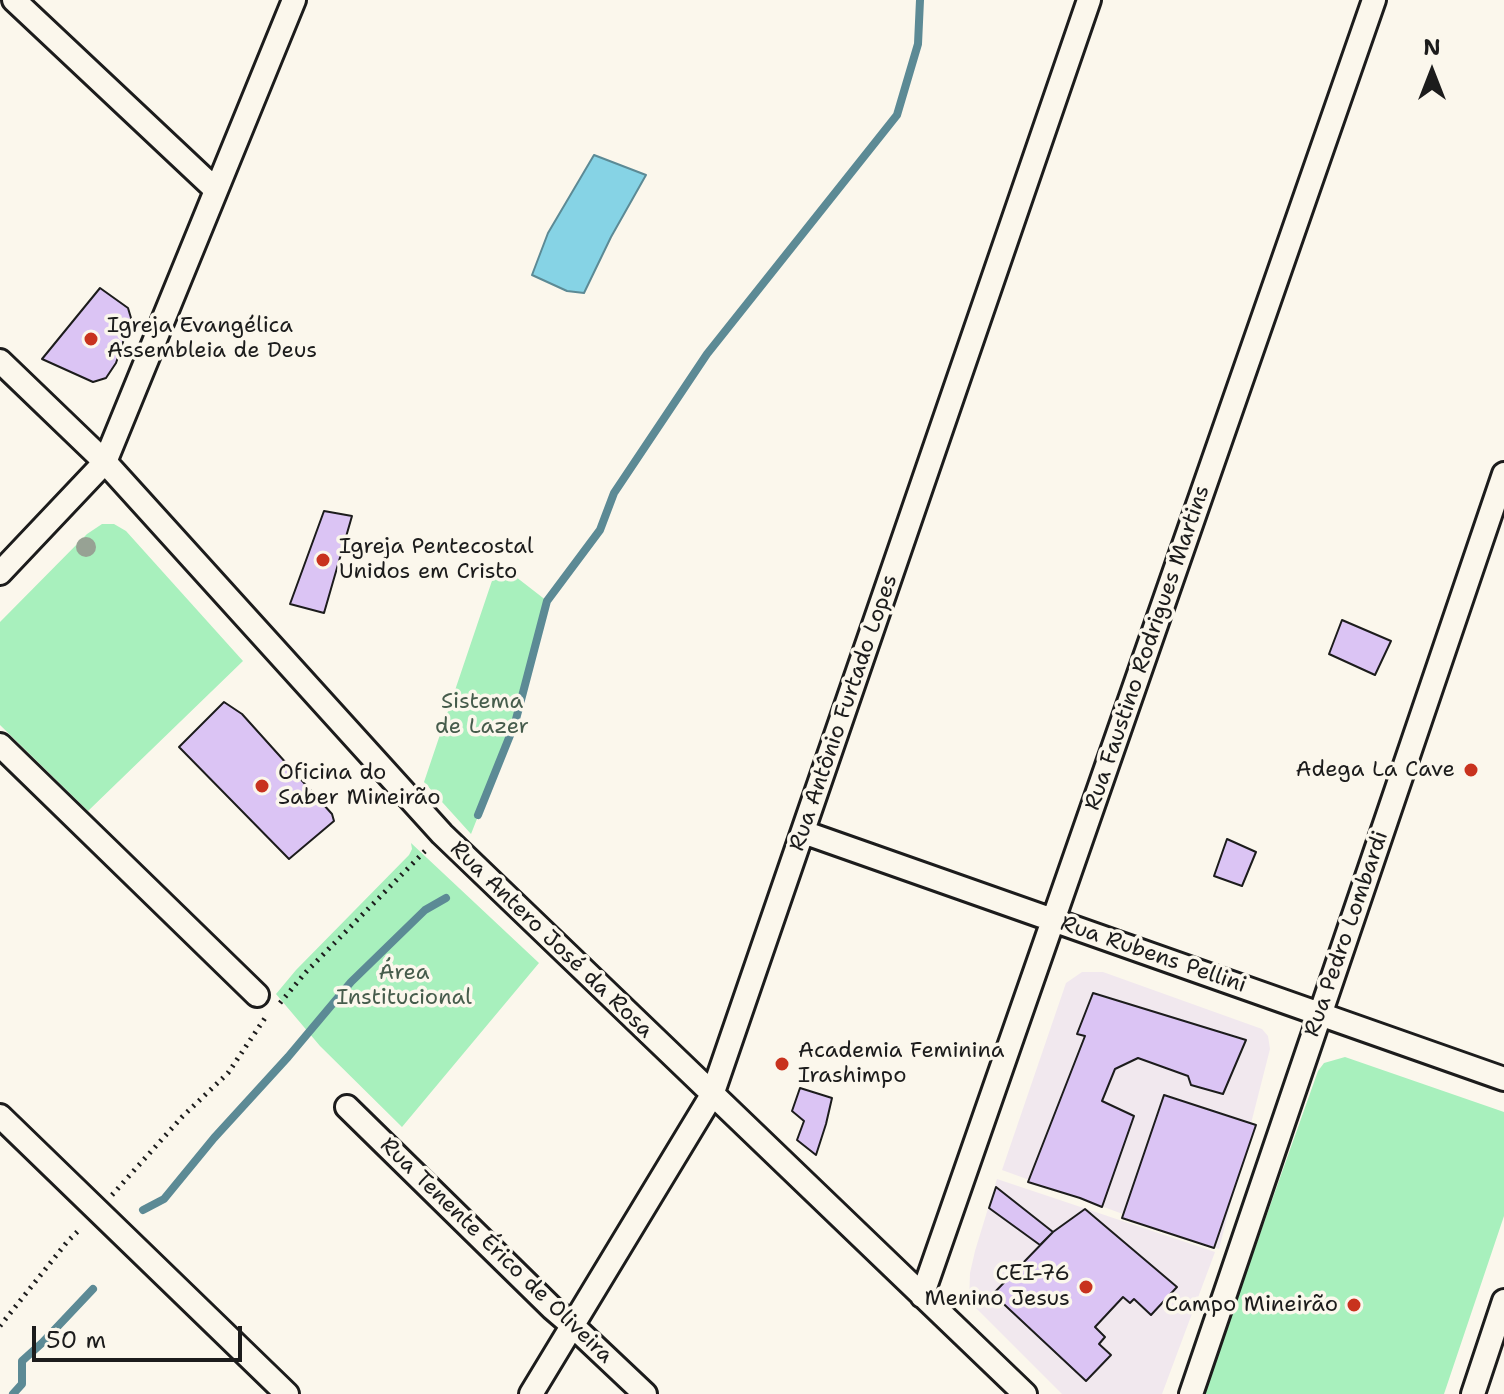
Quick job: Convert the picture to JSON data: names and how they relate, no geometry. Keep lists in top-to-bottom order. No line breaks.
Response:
{"streets":{"street":["Rua Faustino Rodrigues Martins","Rua Antônio Furtado Lopes","Rua Pedro Lombardi","Rua Antero José da Rosa","Rua Rubens Pellini","Rua Tenente Érico de Oliveira"]},"crossings":[["Rua Faustino Rodrigues Martins","Rua Antero José da Rosa"],["Rua Faustino Rodrigues Martins","Rua Rubens Pellini"],["Rua Antônio Furtado Lopes","Rua Antero José da Rosa"],["Rua Antônio Furtado Lopes","Rua Rubens Pellini"],["Rua Antônio Furtado Lopes","Rua Tenente Érico de Oliveira"],["Rua Pedro Lombardi","Rua Rubens Pellini"]],"parks":["Sistema de Lazer","Área Institucional"],"places":["Igreja Evangélica Assembleia de Deus","Igreja Pentecostal Unidos em Cristo","Adega La Cave","Oficina do Saber Mineirão","Academia Feminina Irashimpo","CEI-76 Menino Jesus","Campo Mineirão"],"scale_bar":"50 m","north":"top"}
